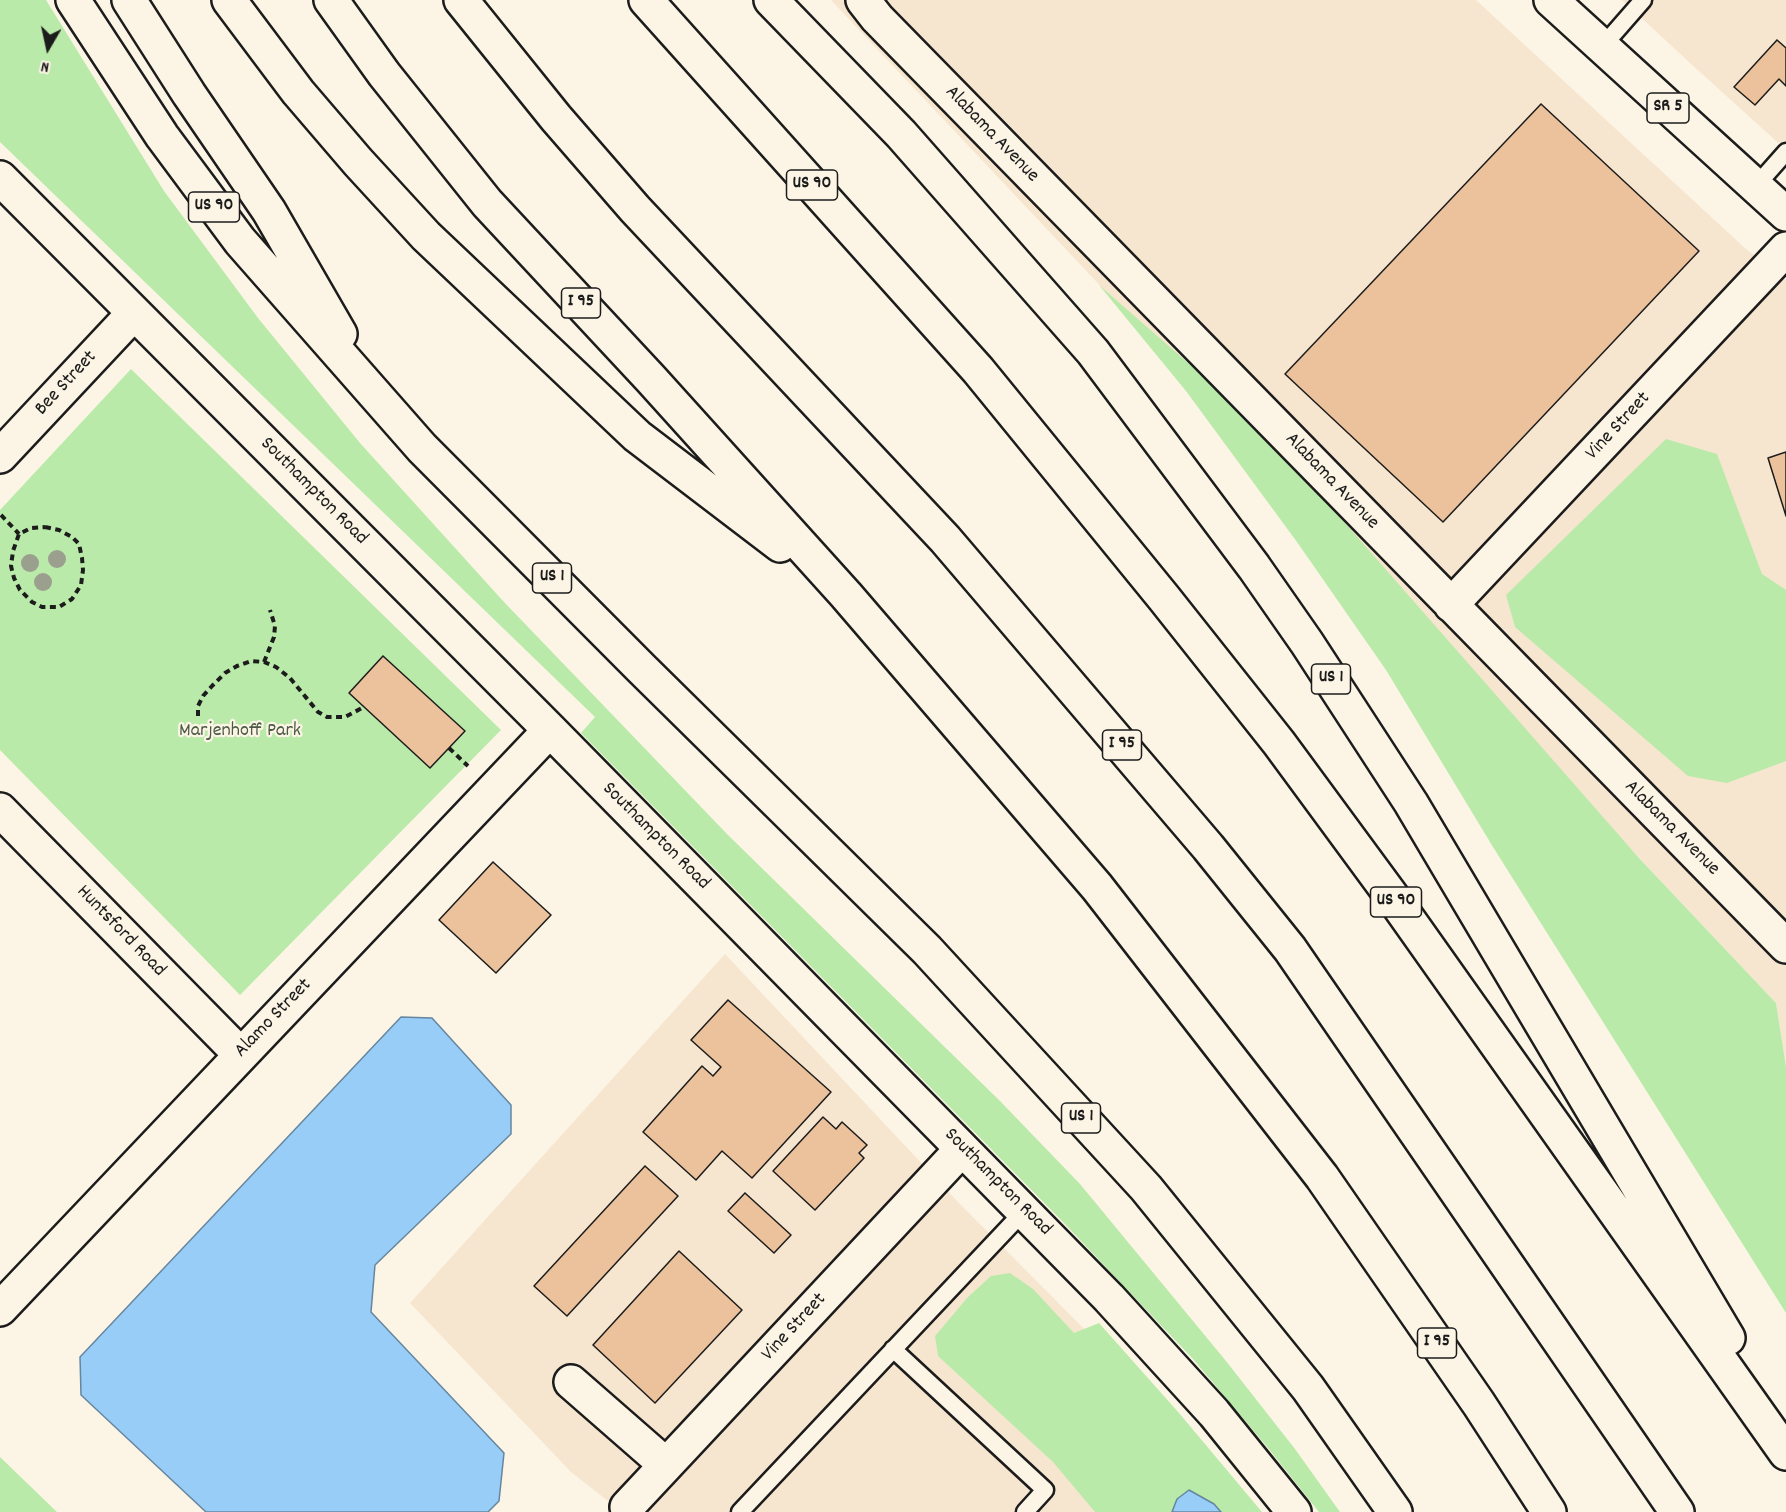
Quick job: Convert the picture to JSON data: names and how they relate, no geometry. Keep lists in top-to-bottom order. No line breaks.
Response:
{"streets":{"main road":["SR 5","Alabama Avenue","US 90","I 95","Bee Street","Vine Street","Southampton Road","US 1","Huntsford Road","Alamo Street"]},"crossings":[["Alabama Avenue","Vine Street"],["US 90","US 1"],["Bee Street","Southampton Road"],["Vine Street","Southampton Road"],["Southampton Road","Alamo Street"],["Huntsford Road","Alamo Street"]],"parks":["Marjenhoff Park"],"north":"bottom"}
